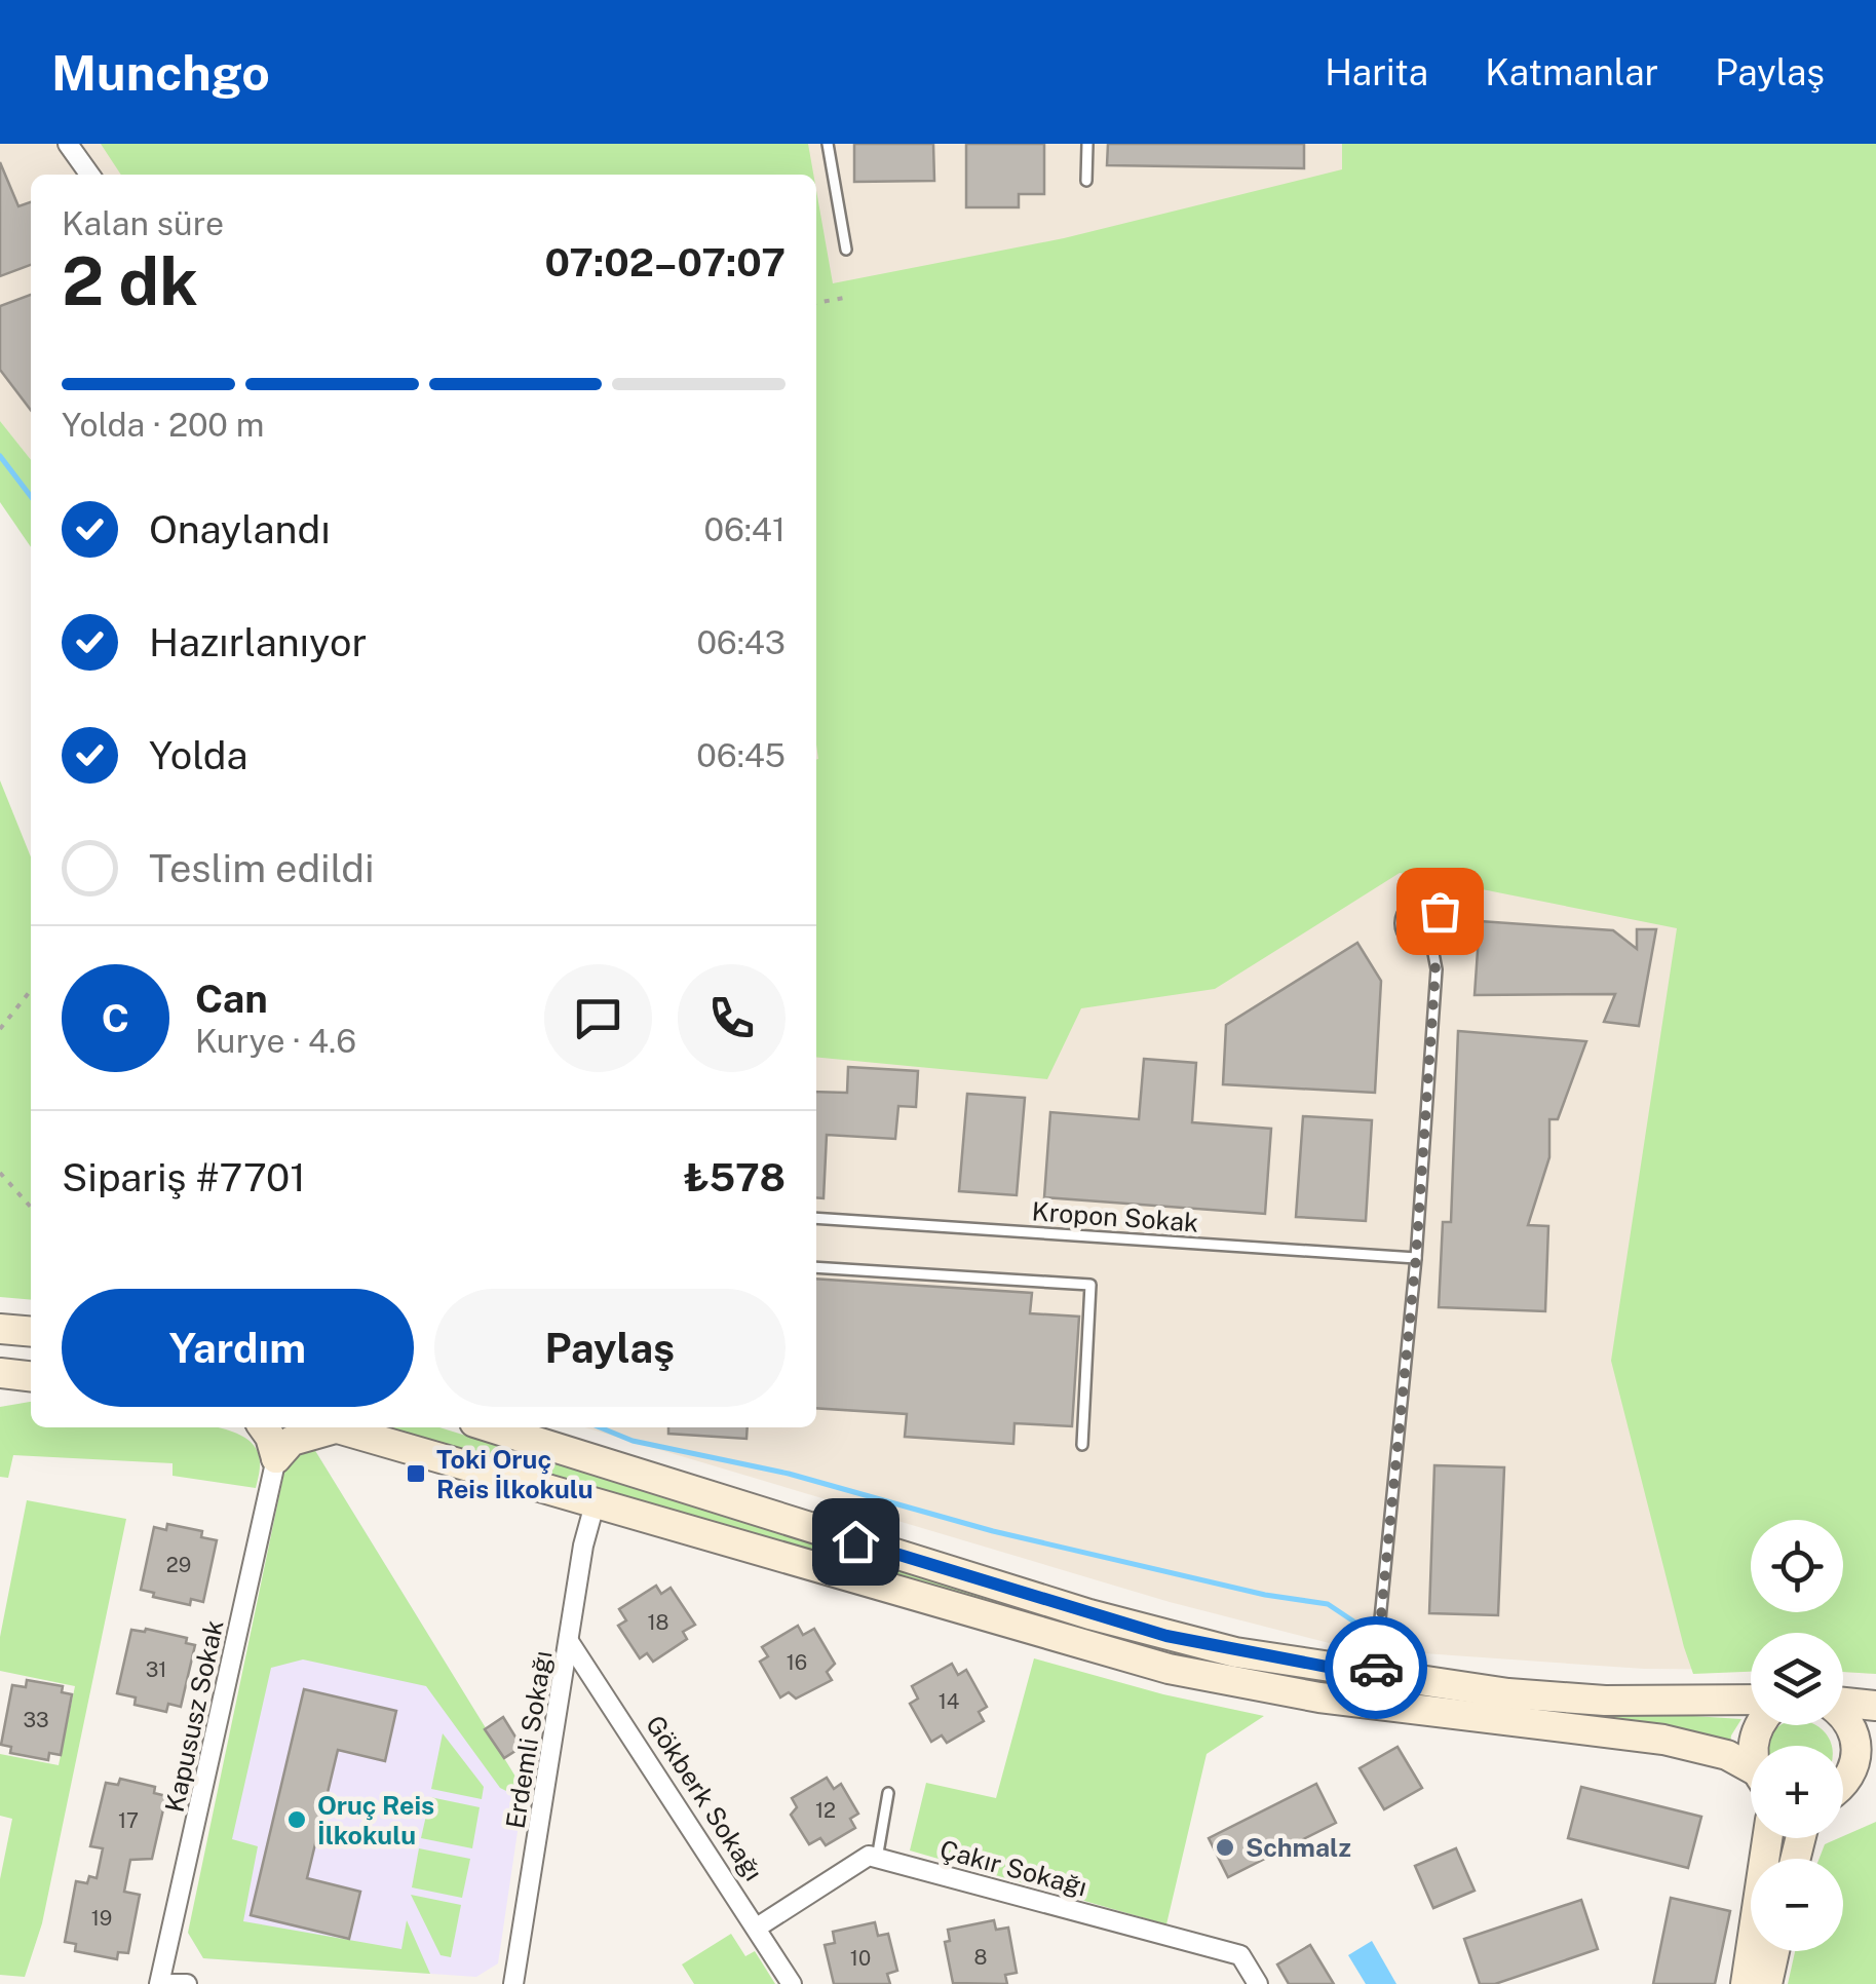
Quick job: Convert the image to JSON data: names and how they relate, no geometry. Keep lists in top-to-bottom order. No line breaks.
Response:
{"streets":{"street":["Kapususz Sokak","Erdemli Sokağı","Gökberk Sokağı","Çakır Sokağı"],"lane":["Kropon Sokak"]},"crossings":[["Erdemli Sokağı","Gökberk Sokağı"]],"places":{"transit":["Toki Oruç Reis İlkokulu"],"other":["Oruç Reis İlkokulu","Schmalz"]},"house_numbers":["29","18","16","31","14","33","12","17","19","8","10"],"page":{"header":"Munchgo","nav":["Harita","Katmanlar","Paylaş"],"heading":["2 dk","Kalan süre","07:02–07:07"],"panel":["Can","Kurye · 4.6","Sipariş #7701","₺578"],"bar":"Yolda · 200 m","list":[["Onaylandı","06:41"],["Hazırlanıyor","06:43"],["Yolda","06:45"],"Teslim edildi"],"round":"C","buttons":["Yardım","Paylaş"],"map_buttons":["+","−"]}}
